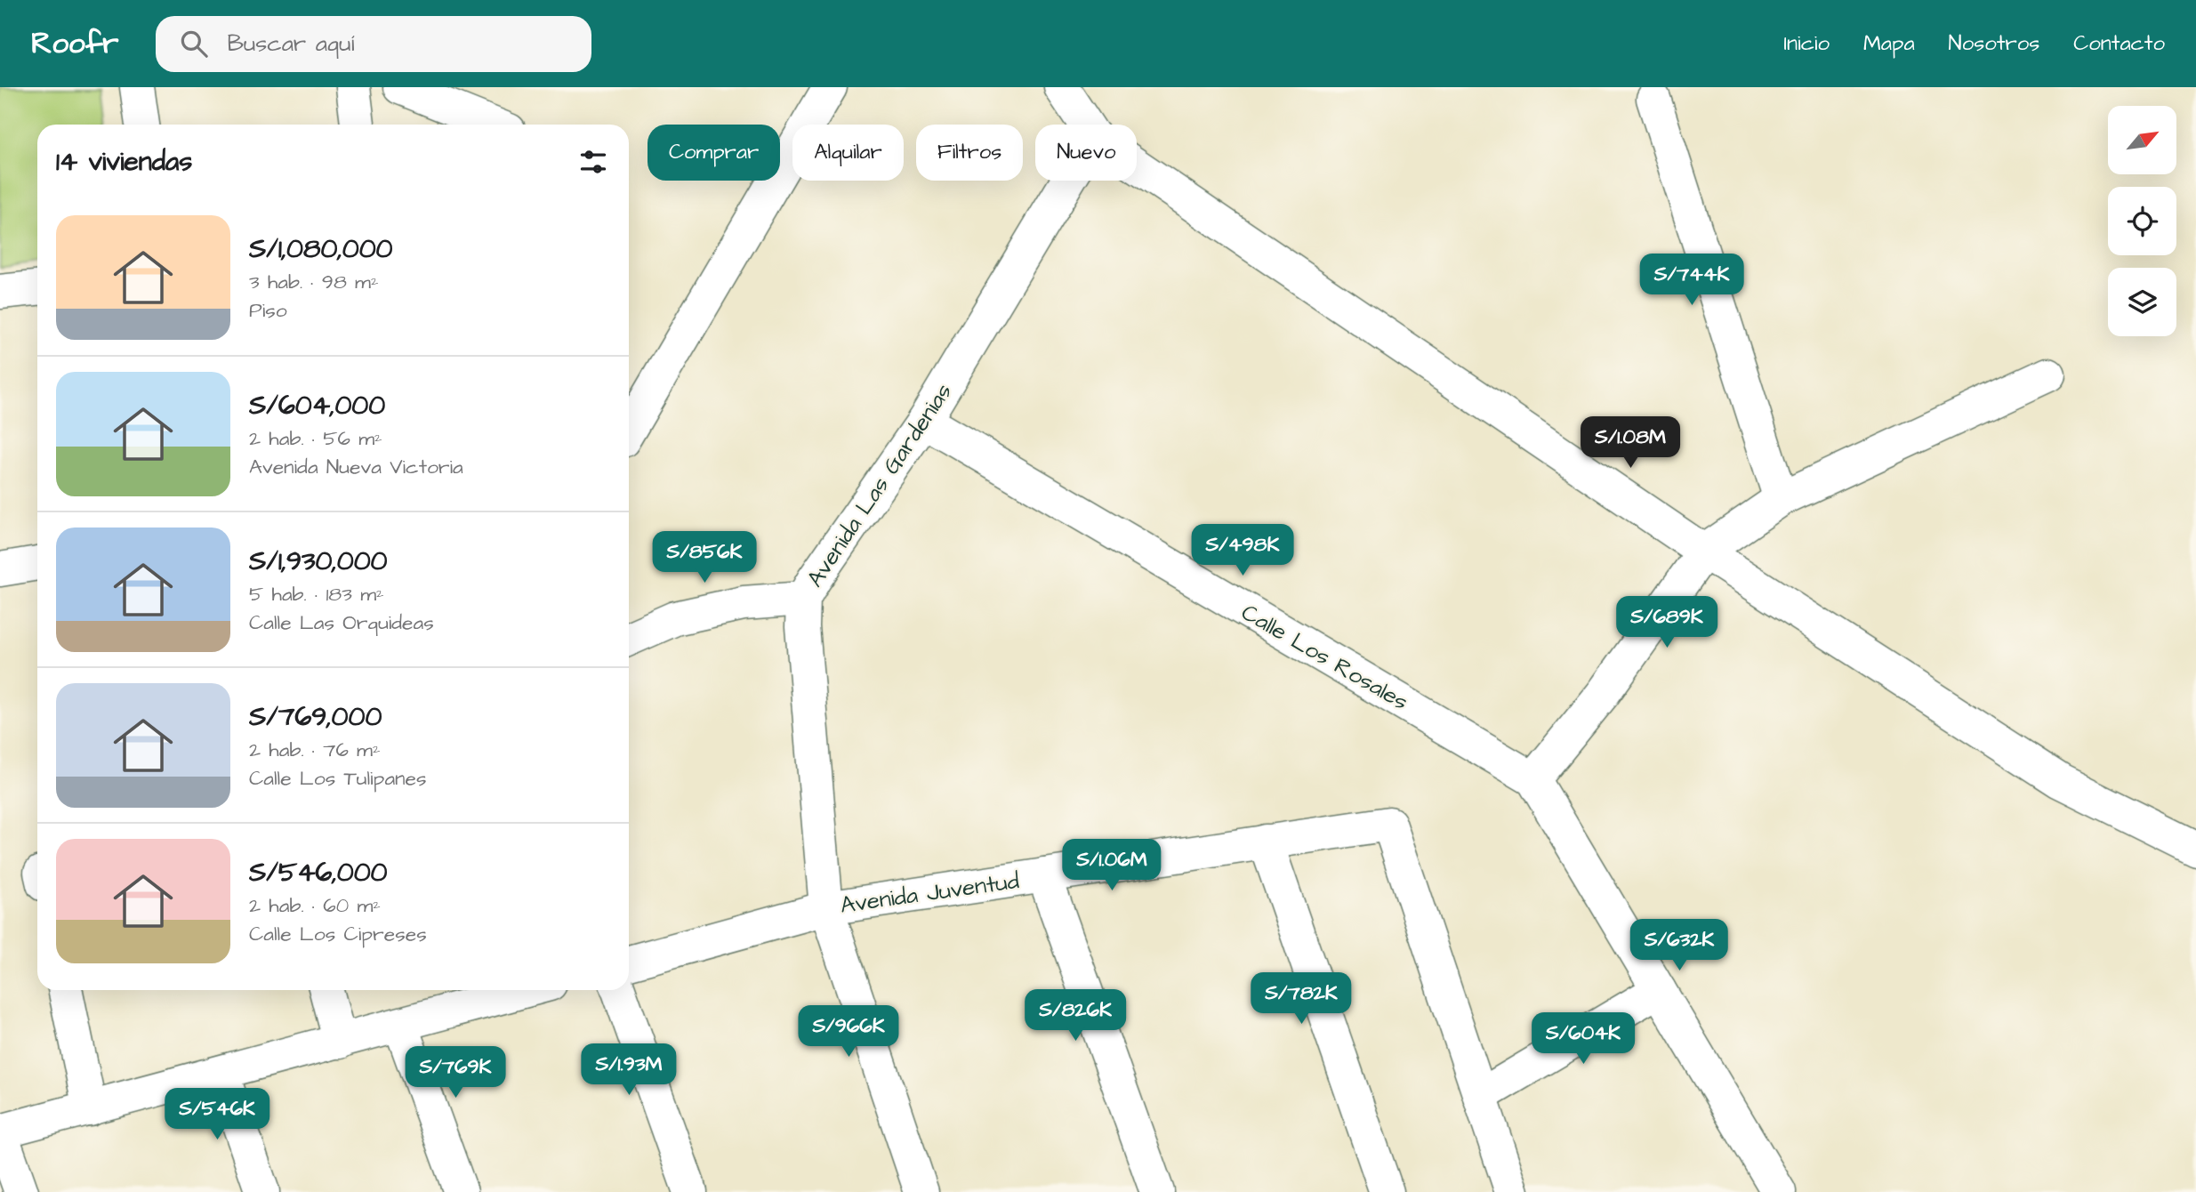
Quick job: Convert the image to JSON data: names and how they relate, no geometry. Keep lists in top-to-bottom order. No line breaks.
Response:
{"streets":{"street":["Avenida Las Gardenias","Calle Los Rosales","Avenida Juventud"]},"crossings":[["Avenida Las Gardenias","Calle Los Rosales"],["Avenida Las Gardenias","Avenida Juventud"]],"north":"top right","page":{"header":"Roofr","search":"Buscar aquí","nav":["Inicio","Mapa","Nosotros","Contacto"],"chip":["Comprar","Alquilar","Filtros","Nuevo"],"heading":"14 viviendas","list":[{"name":"S/1,080,000","note":"3 hab. · 98 m² · Piso"},{"name":"S/604,000","note":"2 hab. · 56 m² · Avenida Nueva Victoria"},{"name":"S/1,930,000","note":"5 hab. · 183 m² · Calle Las Orquideas"},{"name":"S/769,000","note":"2 hab. · 76 m² · Calle Los Tulipanes"},{"name":"S/546,000","note":"2 hab. · 60 m² · Calle Los Cipreses"}],"price":["S/744K","S/1.08M","S/498K","S/856K","S/689K","S/1.06M","S/632K","S/782K","S/826K","S/966K","S/604K","S/1.93M","S/769K","S/546K"]}}
